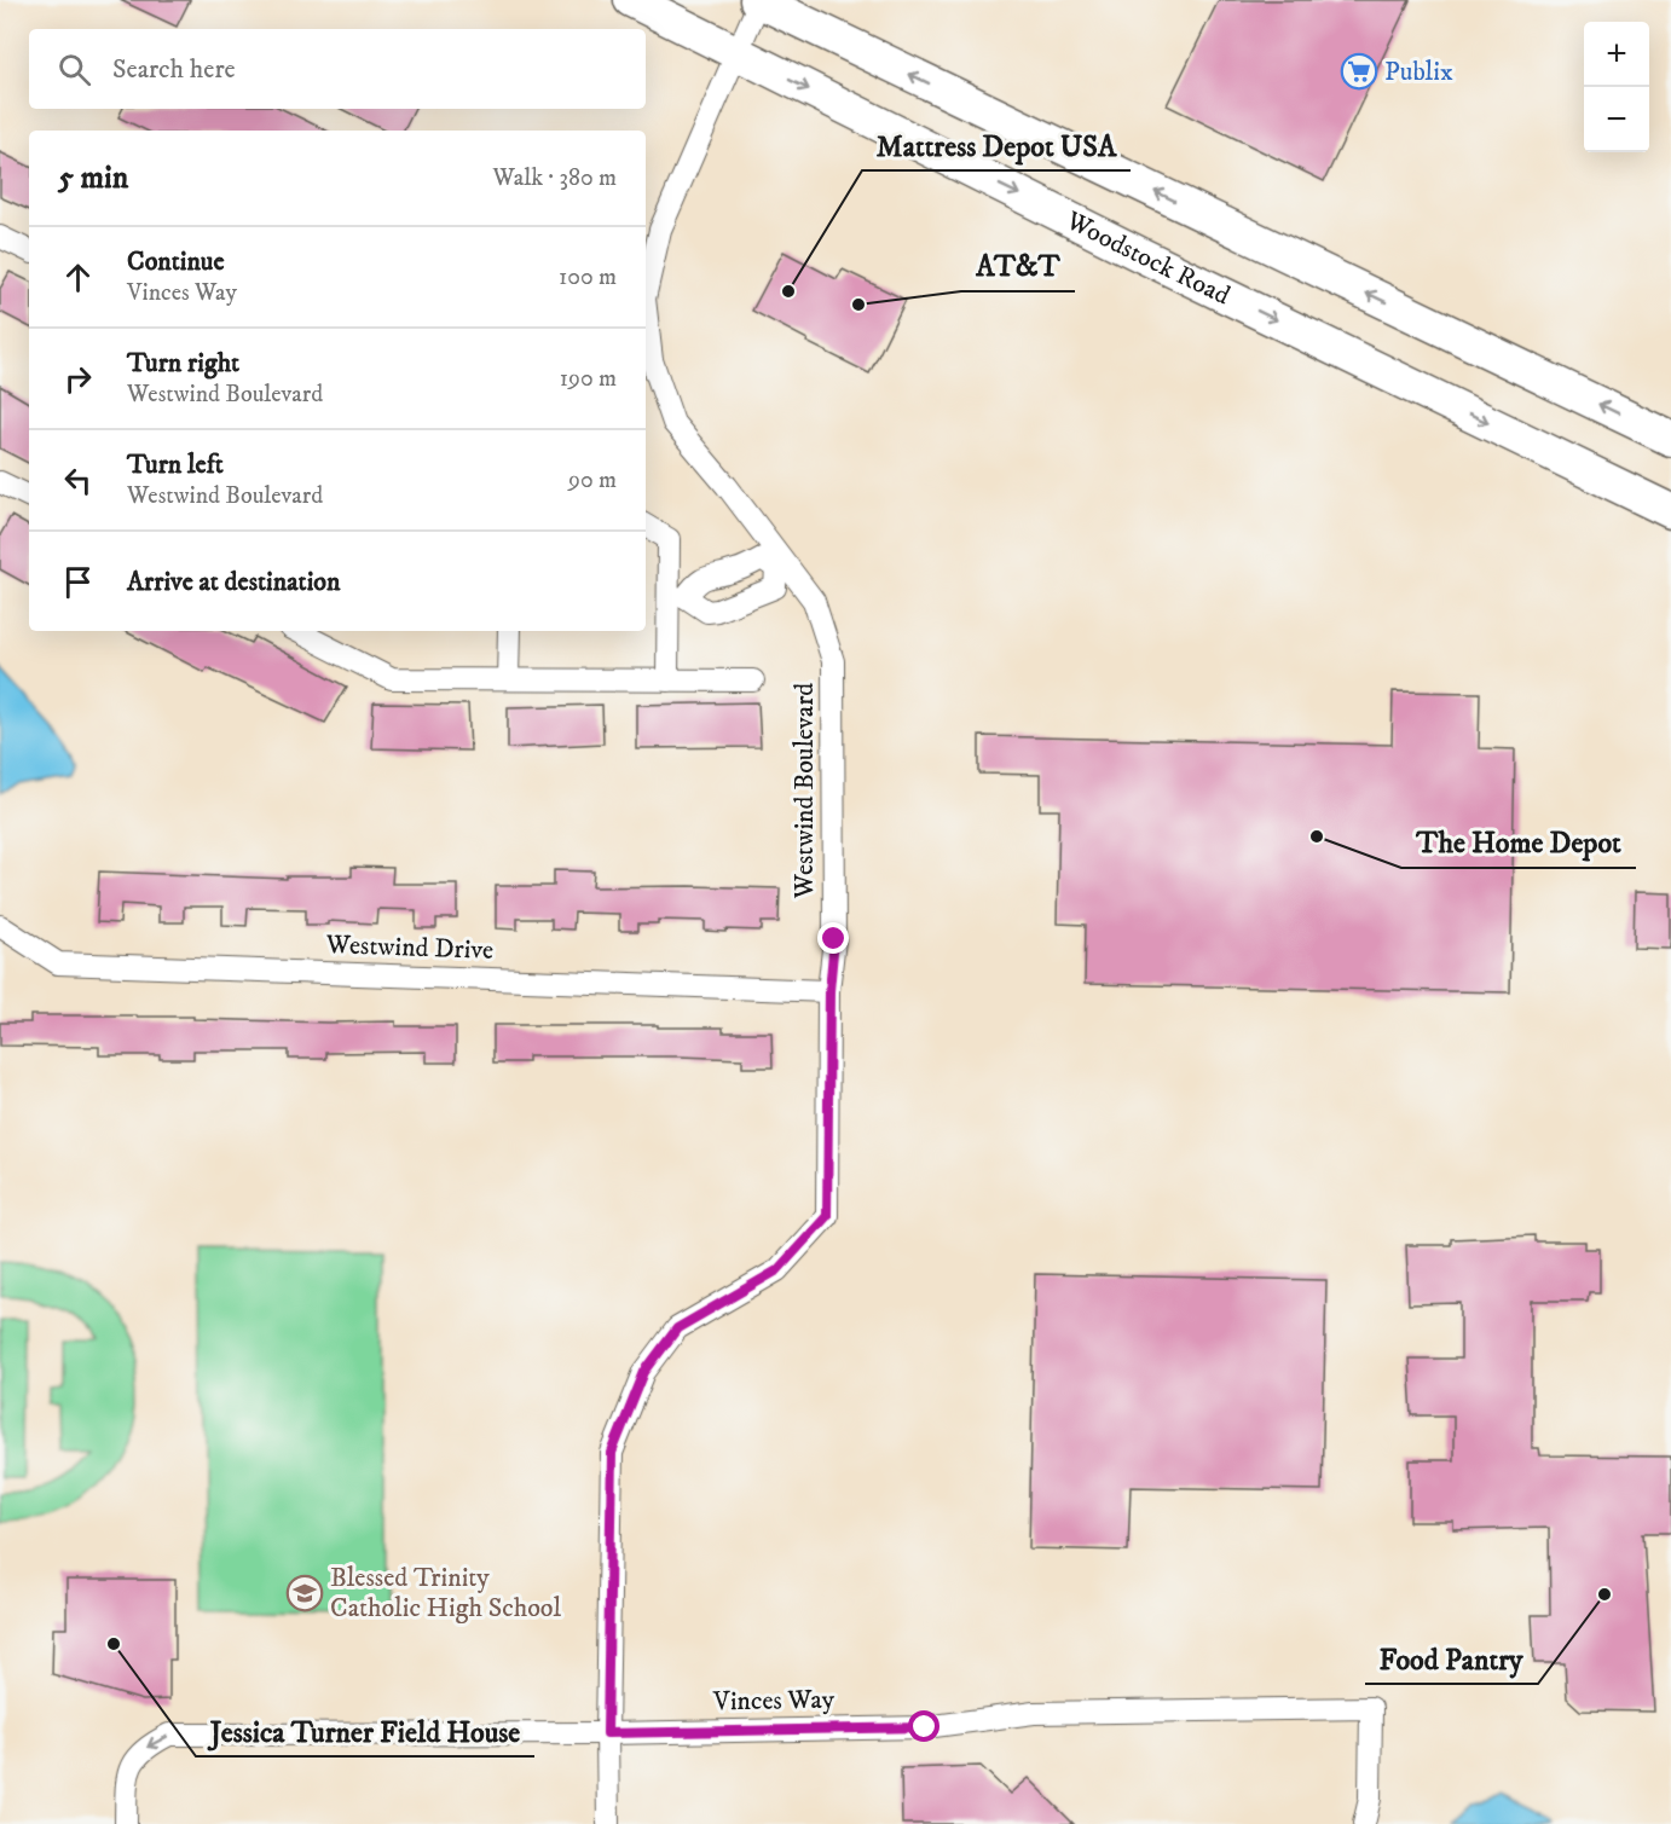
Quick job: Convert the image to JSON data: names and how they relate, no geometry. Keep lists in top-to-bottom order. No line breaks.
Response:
{"streets":{"main road":["Woodstock Road"],"street":["Westwind Boulevard","Westwind Drive","Vinces Way"]},"crossings":[["Woodstock Road","Westwind Boulevard"],["Westwind Boulevard","Westwind Drive"],["Westwind Boulevard","Vinces Way"]],"places":{"supermarket":["Publix"],"other":["Mattress Depot USA","AT&T","The Home Depot","Food Pantry","Jessica Turner Field House"],"school or university":["Blessed Trinity Catholic High School"]},"page":{"map_buttons":["+","−"],"search":"Search here","heading":["5 min","Walk · 380 m"],"list":[["Continue","Vinces Way","100 m"],["Turn right","Westwind Boulevard","190 m"],["Turn left","Westwind Boulevard","90 m"],"Arrive at destination"]}}
